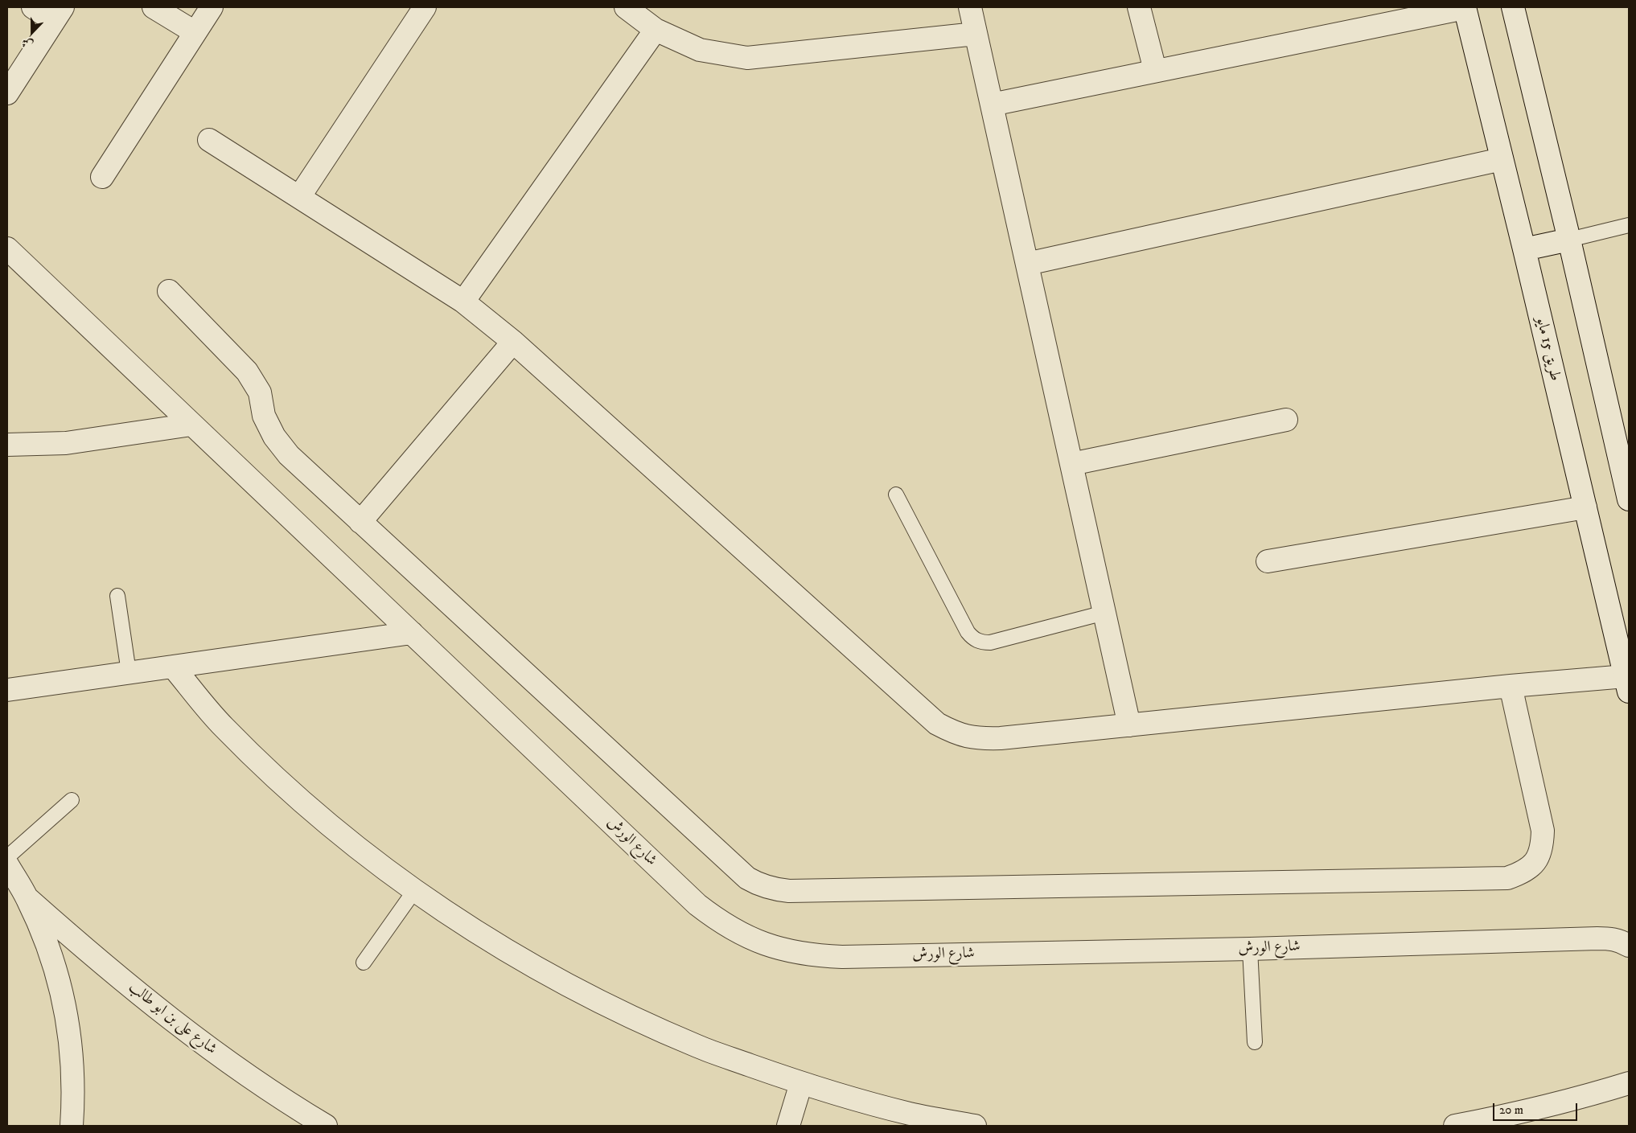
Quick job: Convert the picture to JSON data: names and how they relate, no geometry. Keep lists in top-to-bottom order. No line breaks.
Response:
{"streets":{"street":["طريق 15 مايو","شارع الورش","شارع على بن ابو طالب"]},"scale_bar":"20 m","north":"bottom"}
